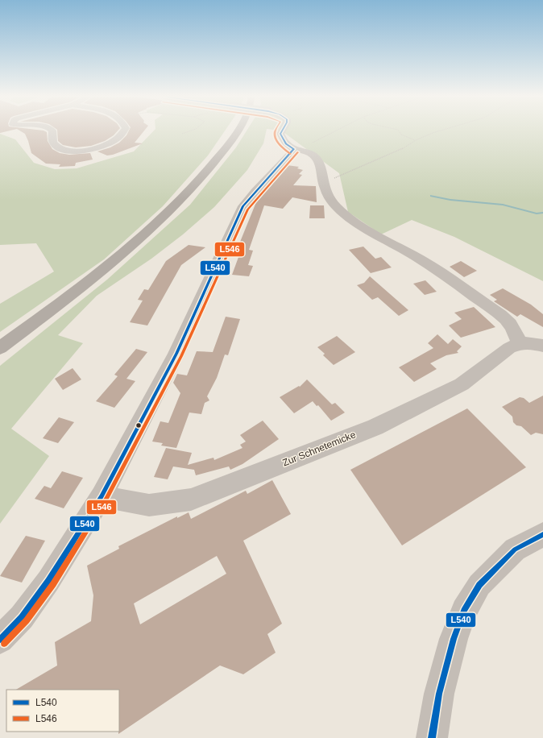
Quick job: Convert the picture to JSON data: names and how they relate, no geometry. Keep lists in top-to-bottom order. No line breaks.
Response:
{"streets":{"street":["Zur Schnetemicke"]},"lines":["transit line L540","transit line L546"],"legend":["L540","L546"]}
